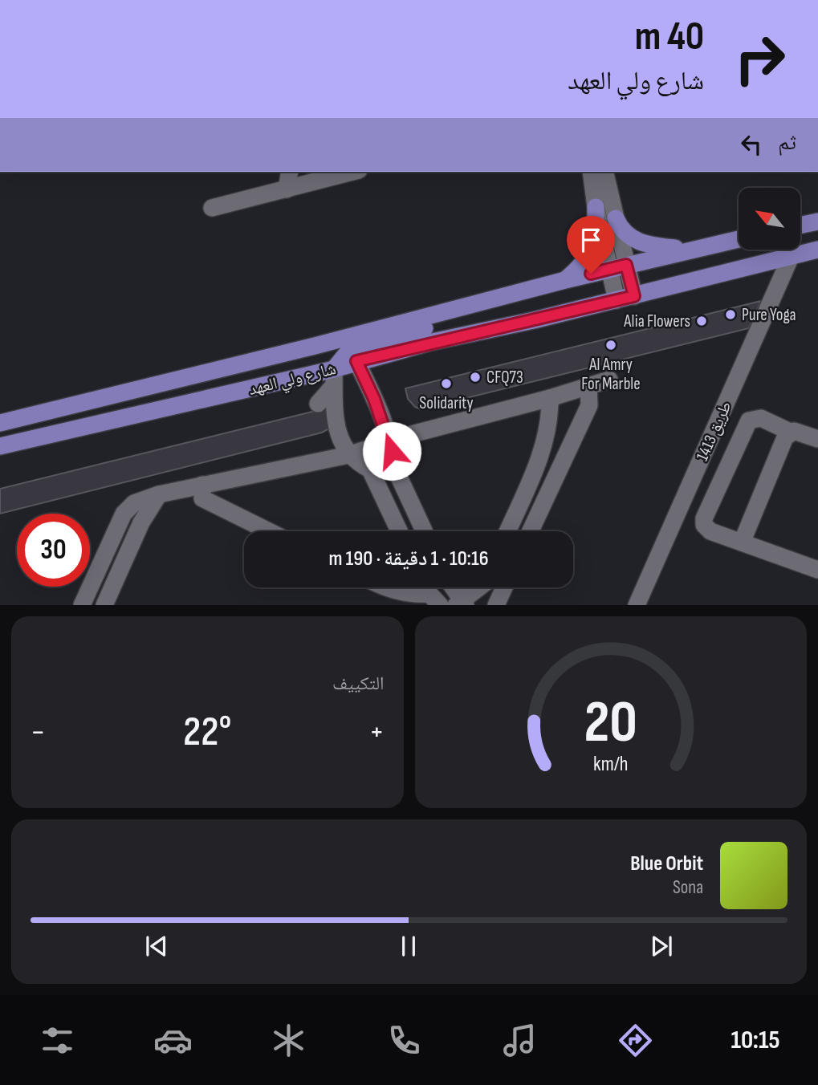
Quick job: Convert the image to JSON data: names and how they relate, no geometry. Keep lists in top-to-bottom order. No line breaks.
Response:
{"streets":{"main road":["شارع ولي العهد"],"street":["طريق 1413"]},"places":["Pure Yoga","Alia Flowers","Al Amry For Marble","CFQ73","Solidarity"],"north":"top left","page":{"turn":["40 m","شارع ولي العهد"],"then":"ثم","limit":"30","trip":"10:16 · 1 دقيقة · 190 m","tile":"التكييف","heat":["−","22°","+"],"song":["Blue Orbit","Sona"],"tabs":"10:15","gauge":["20","km/h"]}}
